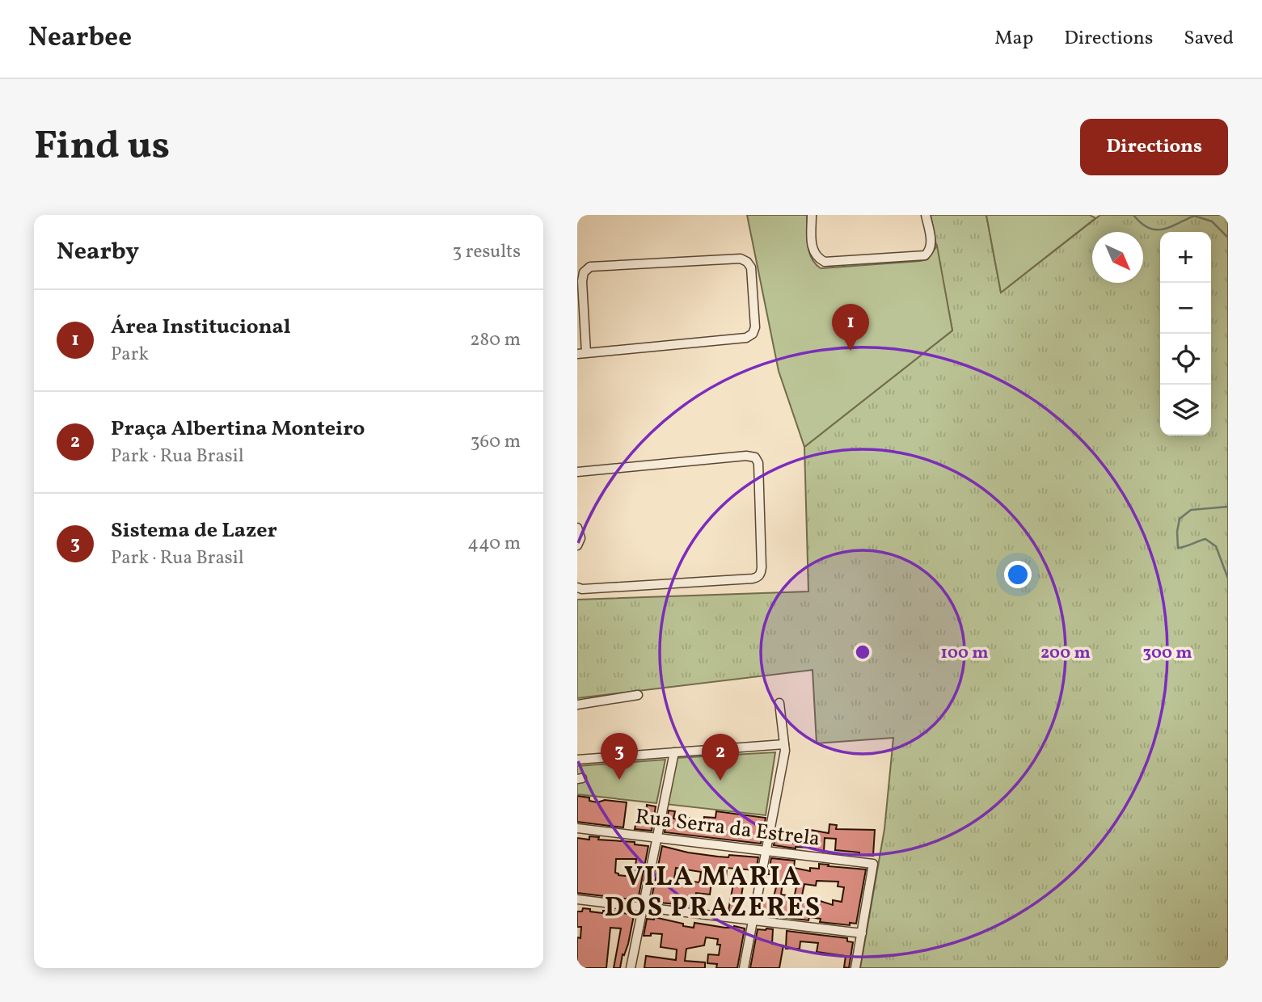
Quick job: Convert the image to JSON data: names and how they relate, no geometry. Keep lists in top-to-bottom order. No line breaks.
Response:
{"streets":{"street":["Rua Serra da Estrela"]},"districts":["VILA MARIA DOS PRAZERES"],"north":"bottom right","page":{"header":"Nearbee","nav":["Map","Directions","Saved"],"buttons":"Directions","title":"Find us","heading":["Nearby","3 results"],"map_buttons":["+","−"],"list":[{"mark":"1","name":"Área Institucional","note":"Park","value":"280 m"},{"mark":"2","name":"Praça Albertina Monteiro","note":"Park · Rua Brasil","value":"360 m"},{"mark":"3","name":"Sistema de Lazer","note":"Park · Rua Brasil","value":"440 m"}],"pins":["1","3","2"]},"rings":["100 m","200 m","300 m"]}
